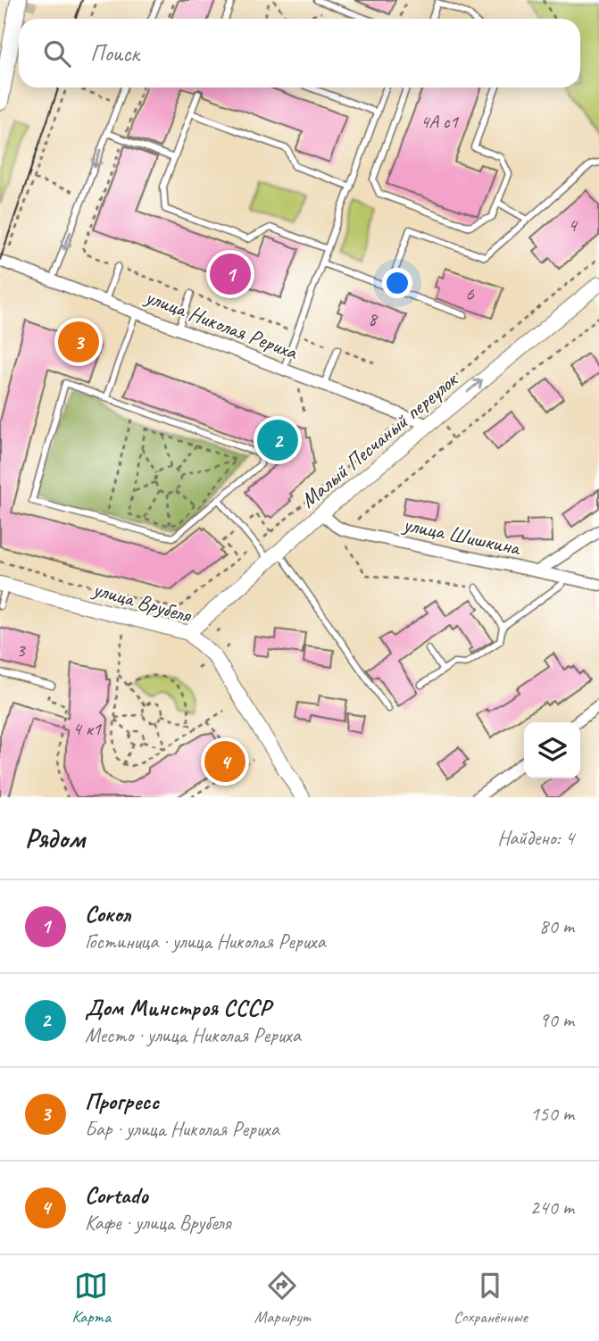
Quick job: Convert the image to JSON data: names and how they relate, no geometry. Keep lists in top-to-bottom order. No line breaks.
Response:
{"streets":{"street":["улица Николая Рериха","Малый Песчаный переулок","улица Шишкина","улица Врубеля"]},"crossings":[["улица Николая Рериха","Малый Песчаный переулок"],["Малый Песчаный переулок","улица Шишкина"],["Малый Песчаный переулок","улица Врубеля"]],"one_way":["Малый Песчаный переулок"],"house_numbers":["4А с1","4","6","8","3","4 к1"],"page":{"search":"Поиск","pins":["1","3","2","4"],"heading":["Рядом","Найдено: 4"],"list":[{"mark":"1","name":"Сокол","note":"Гостиница · улица Николая Рериха","value":"80 m"},{"mark":"2","name":"Дом Минстроя СССР","note":"Место · улица Николая Рериха","value":"90 m"},{"mark":"3","name":"Прогресс","note":"Бар · улица Николая Рериха","value":"150 m"},{"mark":"4","name":"Cortado","note":"Кафе · улица Врубеля","value":"240 m"}],"nav":["Карта","Маршрут","Сохранённые"]}}
